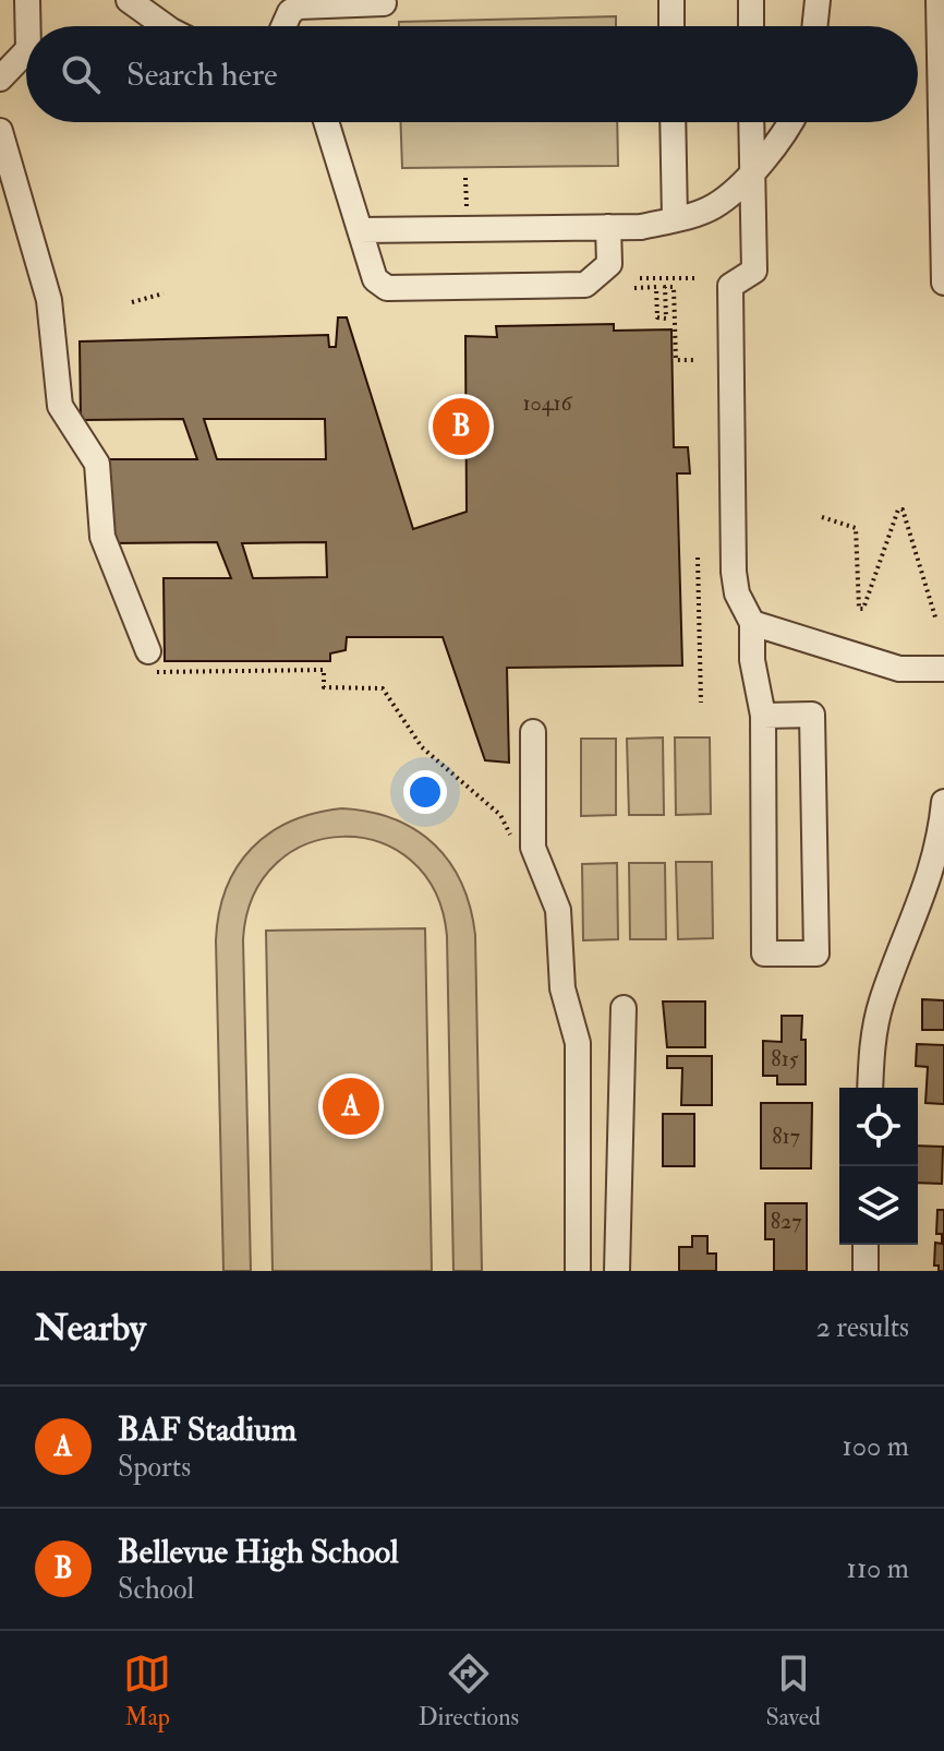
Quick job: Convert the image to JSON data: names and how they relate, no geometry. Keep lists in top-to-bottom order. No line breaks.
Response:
{"house_numbers":["10416","815","817","827"],"page":{"search":"Search here","pins":["B","A"],"heading":["Nearby","2 results"],"list":[{"mark":"A","name":"BAF Stadium","note":"Sports","value":"100 m"},{"mark":"B","name":"Bellevue High School","note":"School","value":"110 m"}],"nav":["Map","Directions","Saved"]}}
